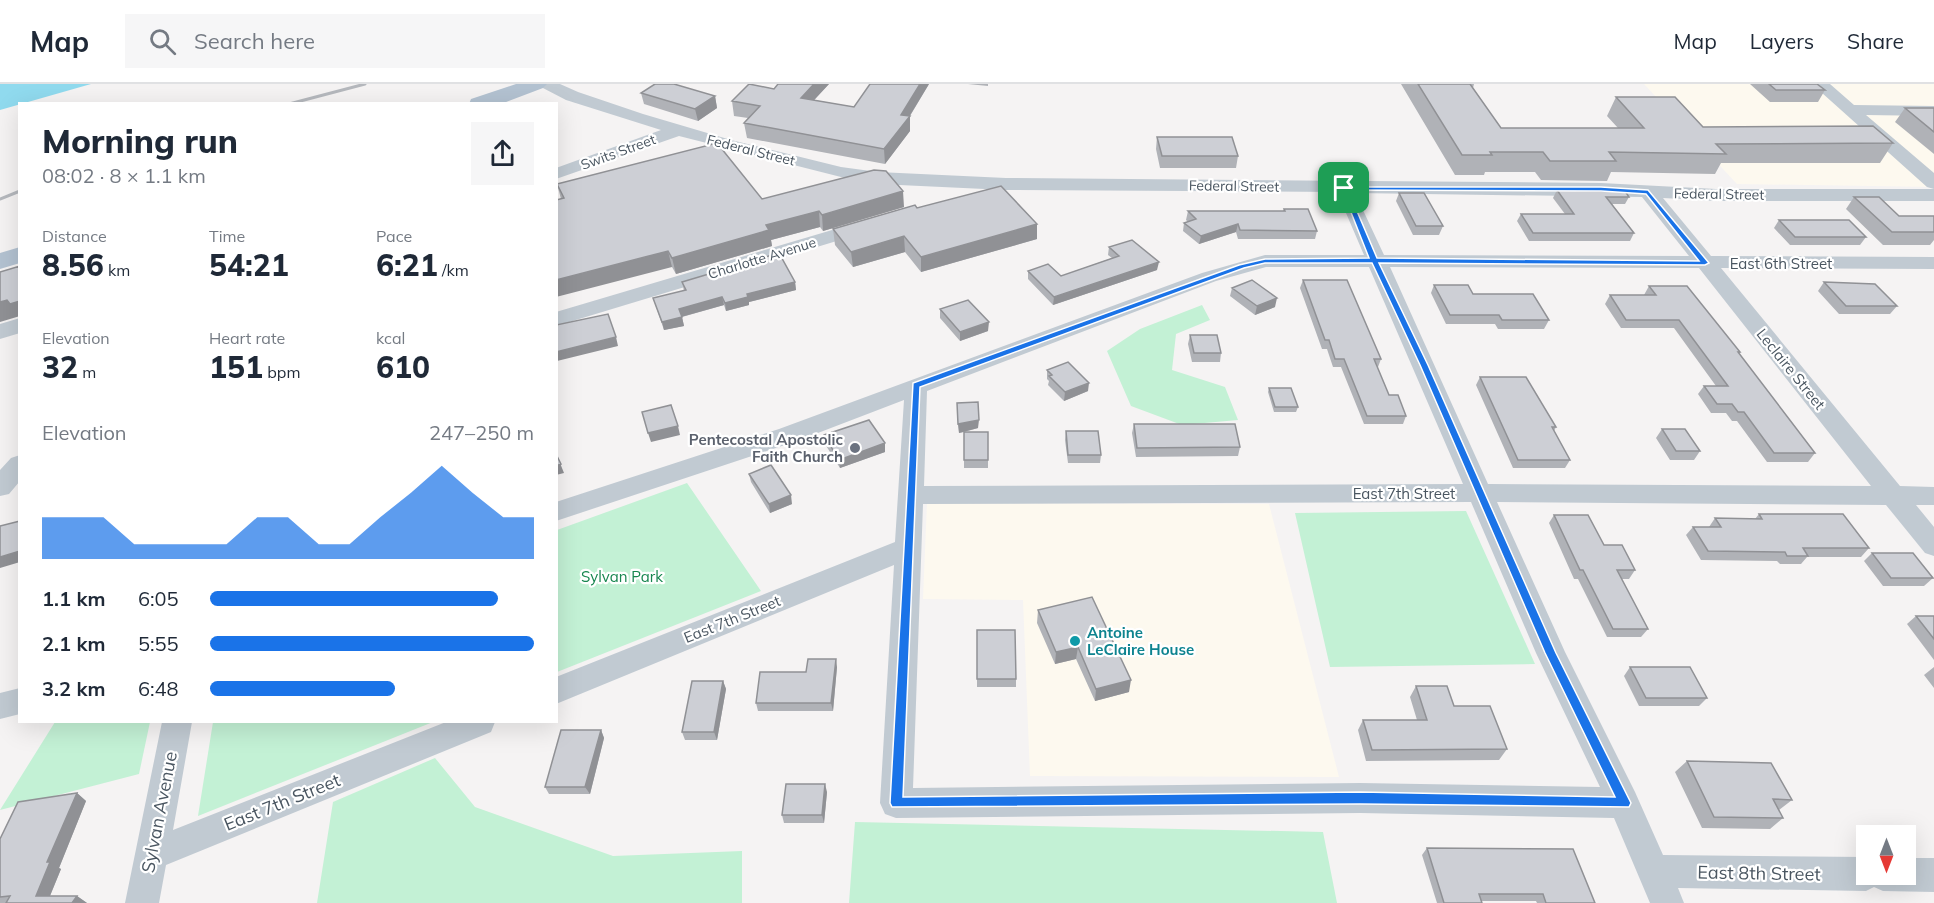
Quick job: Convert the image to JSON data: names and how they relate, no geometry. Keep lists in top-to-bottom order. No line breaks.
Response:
{"streets":{"street":["Federal Street","Swits Street","Charlotte Avenue","East 6th Street","Leclaire Street","East 7th Street","Sylvan Avenue","East 8th Street"]},"crossings":[["Federal Street","Swits Street"],["Federal Street","Leclaire Street"],["East 6th Street","Leclaire Street"],["Leclaire Street","East 7th Street"],["East 7th Street","Sylvan Avenue"]],"parks":["Sylvan Park"],"places":["Pentecostal Apostolic Faith Church","Antoine LeClaire House"],"north":"bottom","page":{"header":"Map","search":"Search here","nav":["Map","Layers","Share"],"heading":["Morning run","08:02 · 8 × 1.1 km"],"stats":[["Distance","8.56 km"],["Time","54:21"],["Pace","6:21 /km"],["Elevation","32 m"],["Heart rate","151 bpm"],["kcal","610"]],"chart":["Elevation","247–250 m"],"list":[{"name":"1.1 km","note":"6:05"},{"name":"2.1 km","note":"5:55"},{"name":"3.2 km","note":"6:48"}]}}
